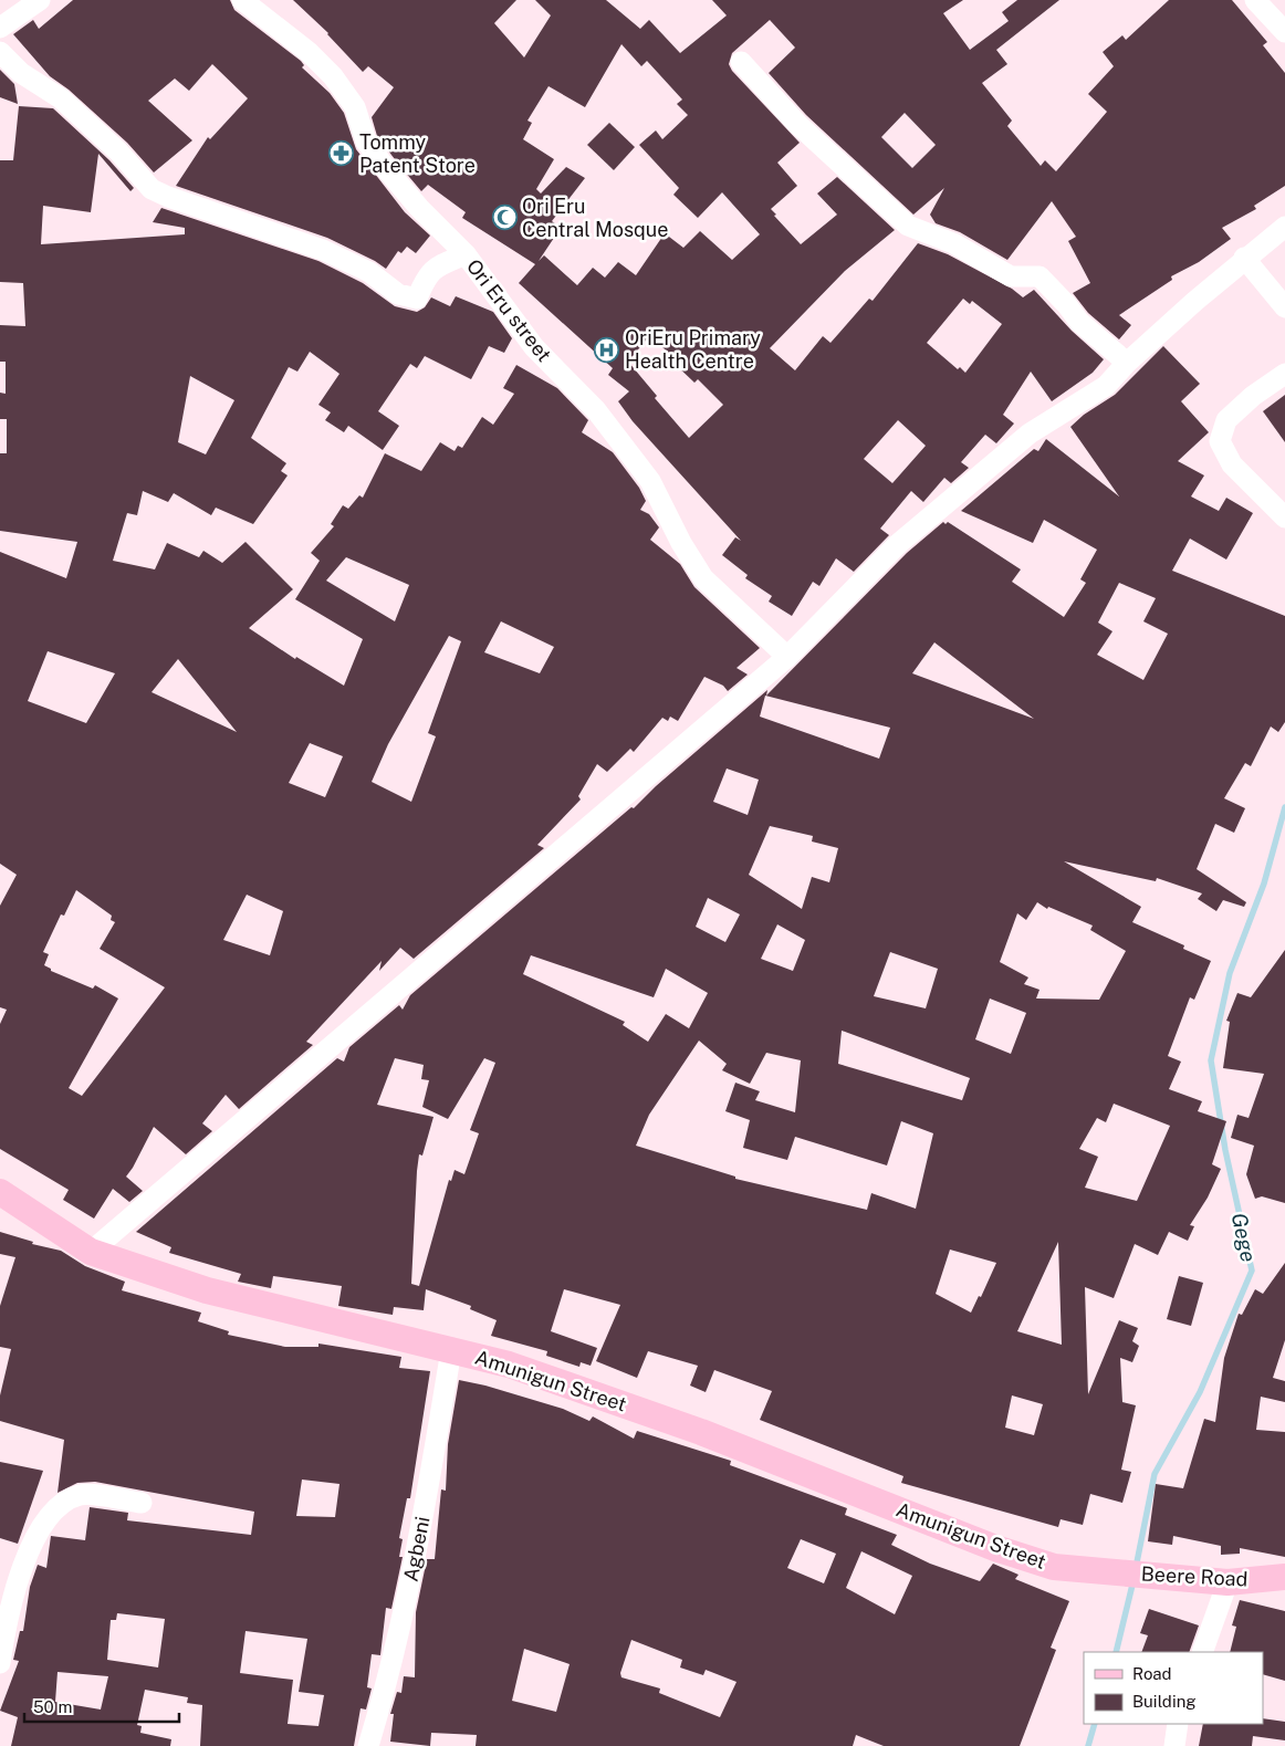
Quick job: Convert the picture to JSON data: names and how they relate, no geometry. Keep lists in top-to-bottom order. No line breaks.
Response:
{"streets":{"main road":["Amunigun Street","Beere Road"],"street":["Ori Eru street","Agbeni"]},"crossings":[["Amunigun Street","Agbeni"],["Amunigun Street","Beere Road"]],"water":["Gege"],"places":{"pharmacy":["Tommy Patent Store"],"mosque":["Ori Eru Central Mosque"],"hospital":["OriEru Primary Health Centre"]},"legend":["Road","Building"],"scale_bar":"50 m"}
